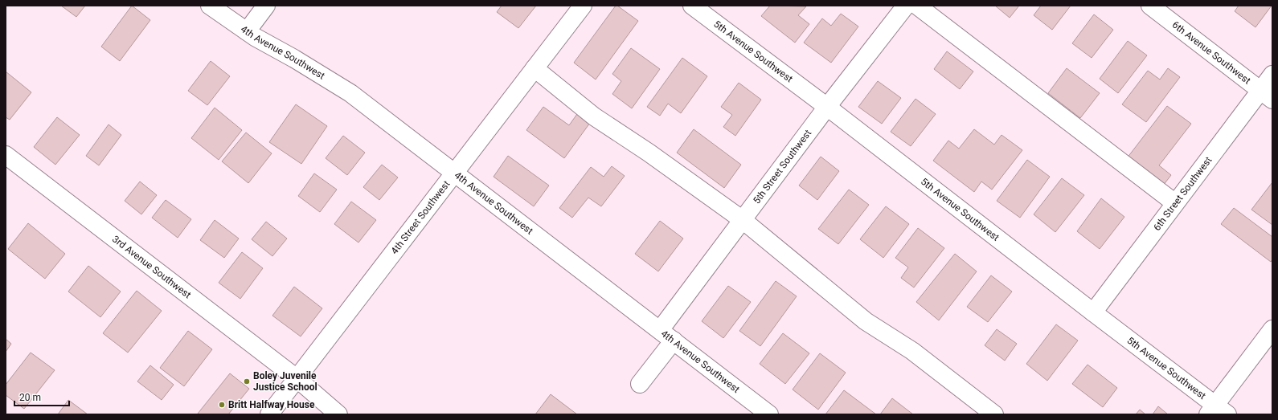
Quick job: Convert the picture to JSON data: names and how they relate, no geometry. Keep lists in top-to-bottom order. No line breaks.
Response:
{"streets":{"street":["5th Avenue Southwest","4th Avenue Southwest","6th Avenue Southwest","5th Street Southwest","6th Street Southwest","4th Street Southwest","3rd Avenue Southwest"]},"crossings":[["5th Avenue Southwest","5th Street Southwest"],["5th Avenue Southwest","6th Street Southwest"],["4th Avenue Southwest","5th Street Southwest"],["4th Avenue Southwest","4th Street Southwest"],["6th Avenue Southwest","6th Street Southwest"],["4th Street Southwest","3rd Avenue Southwest"]],"places":["Boley Juvenile Justice School","Britt Halfway House"],"scale_bar":"20 m"}
